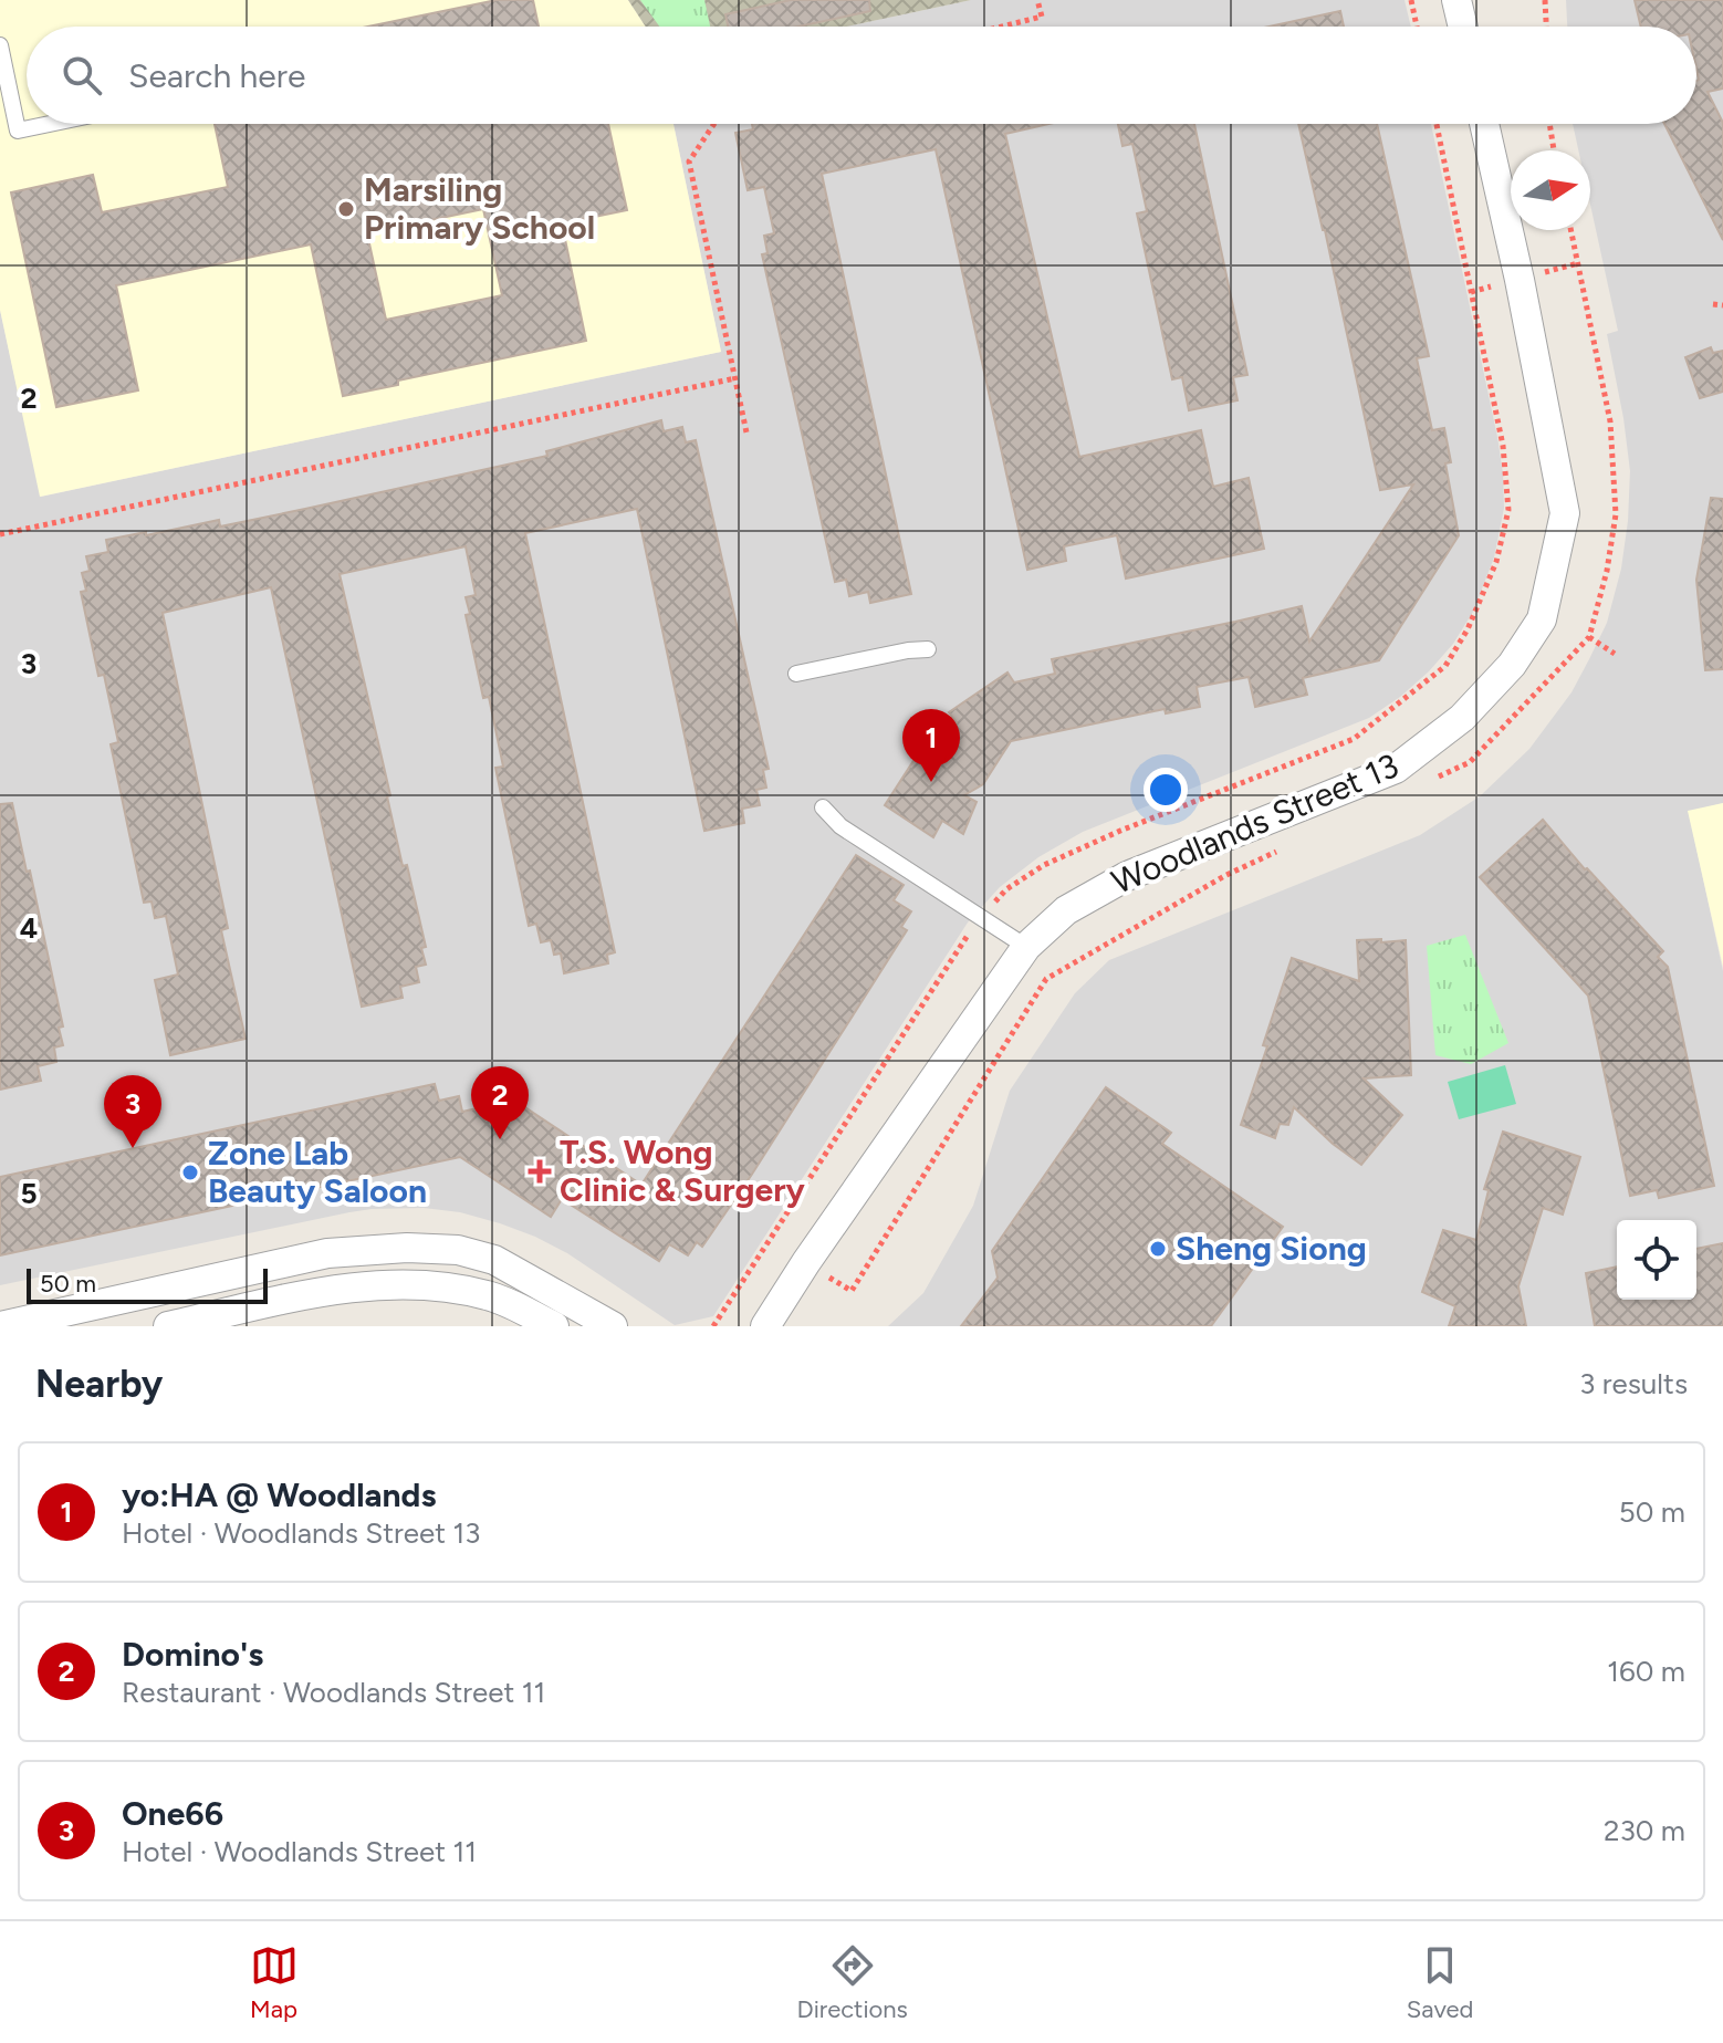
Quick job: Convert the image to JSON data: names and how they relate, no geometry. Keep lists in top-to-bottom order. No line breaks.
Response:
{"streets":{"street":["Woodlands Street 13"]},"places":{"other":["Marsiling Primary School","Zone Lab Beauty Saloon","Sheng Siong"],"health":["T.S. Wong Clinic & Surgery"]},"scale_bar":"50 m","north":"right","page":{"search":"Search here","pins":["1","2","3"],"scale":"50 m","heading":["Nearby","3 results"],"list":[{"mark":"1","name":"yo:HA @ Woodlands","note":"Hotel · Woodlands Street 13","value":"50 m"},{"mark":"2","name":"Domino's","note":"Restaurant · Woodlands Street 11","value":"160 m"},{"mark":"3","name":"One66","note":"Hotel · Woodlands Street 11","value":"230 m"}],"nav":["Map","Directions","Saved"]},"grid":{"rows":["2","3","4","5"]}}
